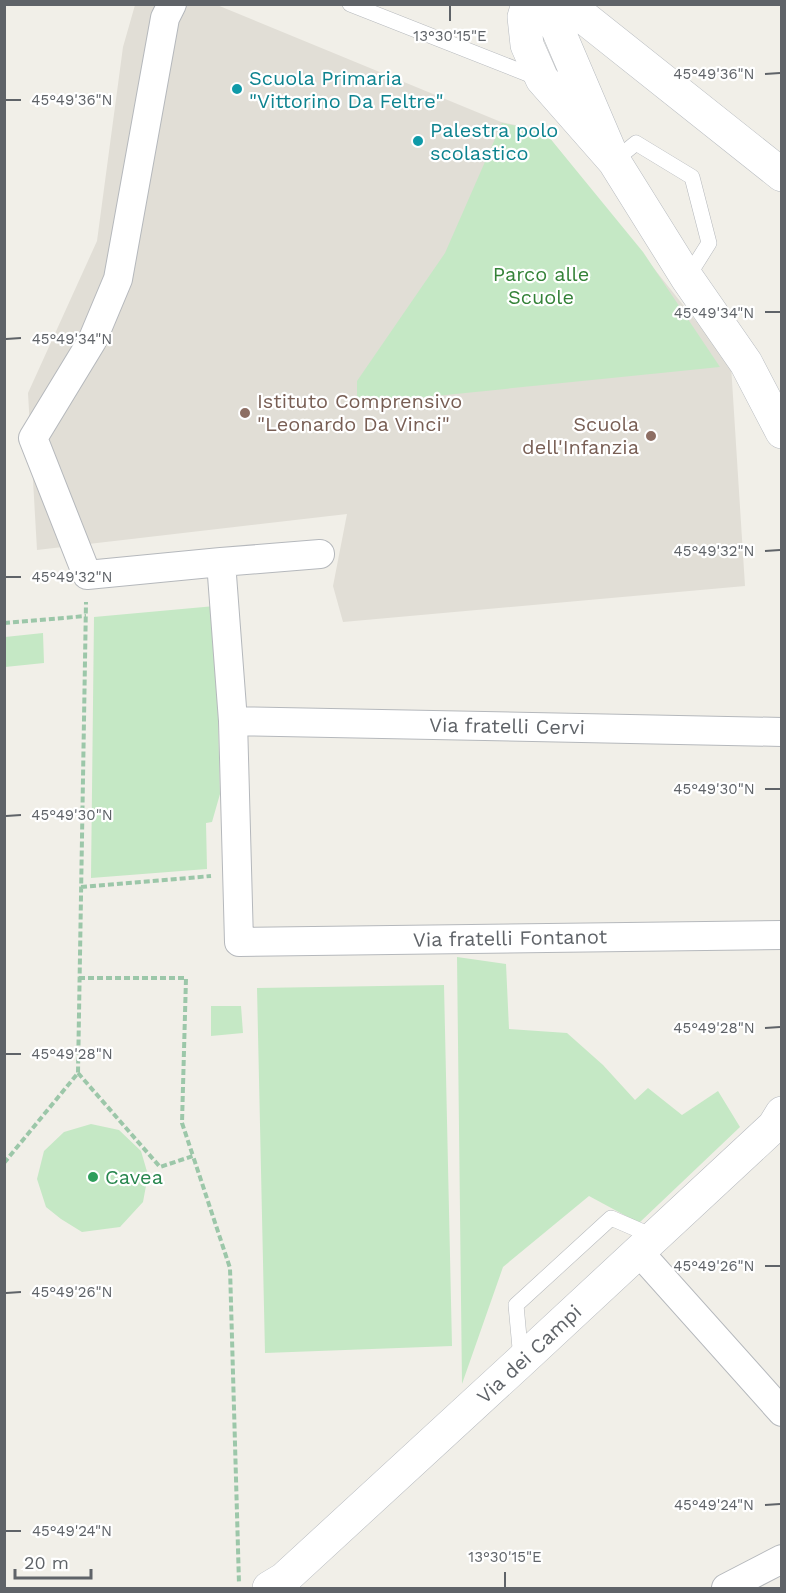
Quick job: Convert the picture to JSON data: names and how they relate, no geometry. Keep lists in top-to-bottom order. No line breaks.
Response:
{"streets":{"street":["Via fratelli Cervi","Via fratelli Fontanot","Via dei Campi"]},"parks":["Parco alle Scuole"],"places":["Scuola Primaria \"Vittorino Da Feltre\"","Palestra polo scolastico","Istituto Comprensivo \"Leonardo Da Vinci\"","Scuola dell'Infanzia","Cavea"],"scale_bar":"20 m","coordinates":["13°30'15\"E","45°49'36\"N","45°49'34\"N","45°49'32\"N","45°49'30\"N","45°49'28\"N","45°49'26\"N","45°49'24\"N"]}
